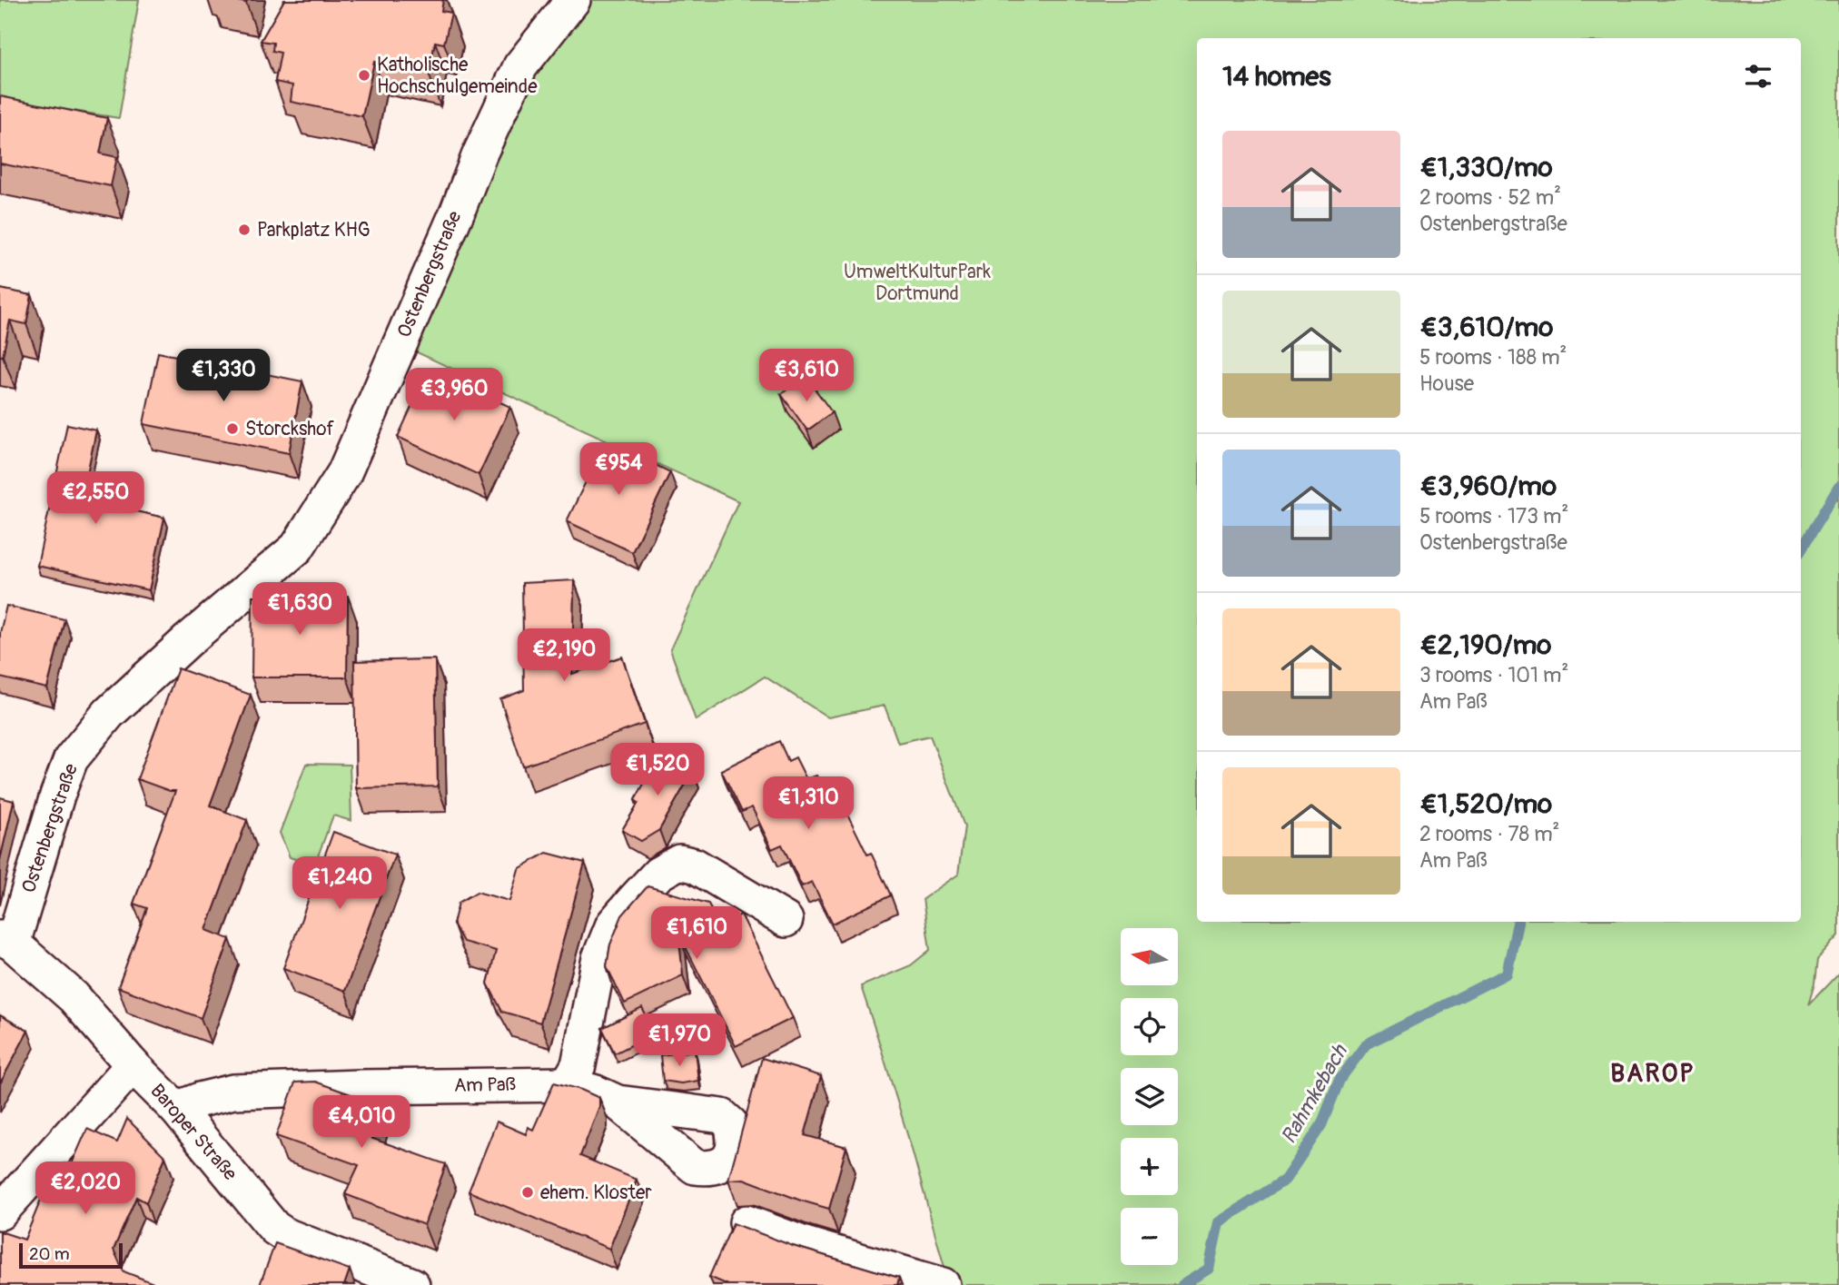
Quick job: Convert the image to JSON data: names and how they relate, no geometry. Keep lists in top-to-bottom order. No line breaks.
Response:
{"streets":{"street":["Ostenbergstraße","Am Paß","Baroper Straße"]},"crossings":[["Ostenbergstraße","Baroper Straße"],["Am Paß","Baroper Straße"]],"districts":["BAROP"],"water":["Rahmkebach"],"parks":["UmweltKulturPark Dortmund"],"places":["Katholische Hochschulgemeinde","Parkplatz KHG","Storckshof","ehem. Kloster"],"scale_bar":"20 m","north":"left","page":{"heading":"14 homes","list":[{"name":"€1,330/mo","note":"2 rooms · 52 m² · Ostenbergstraße"},{"name":"€3,610/mo","note":"5 rooms · 188 m² · House"},{"name":"€3,960/mo","note":"5 rooms · 173 m² · Ostenbergstraße"},{"name":"€2,190/mo","note":"3 rooms · 101 m² · Am Paß"},{"name":"€1,520/mo","note":"2 rooms · 78 m² · Am Paß"}],"price":["€1,330","€3,610","€3,960","€954","€2,550","€1,630","€2,190","€1,520","€1,310","€1,240","€1,610","€1,970","€4,010","€2,020"],"map_buttons":["+","−"],"scale":"20 m"}}
